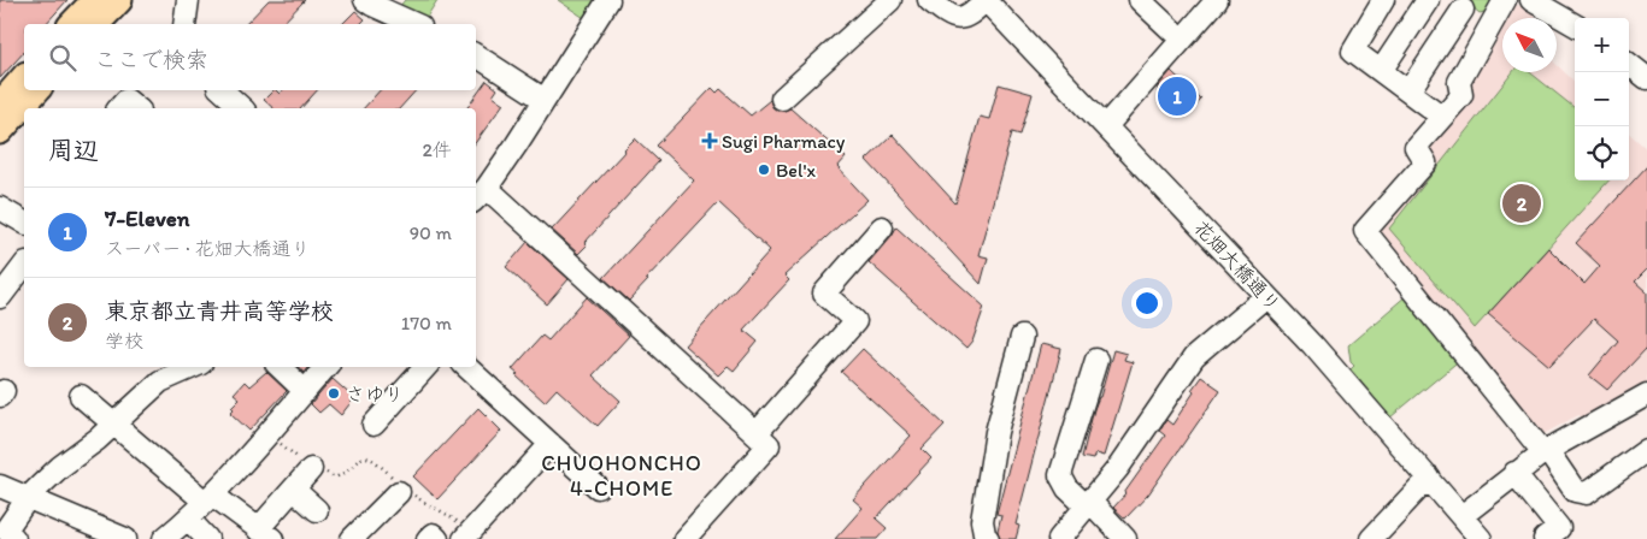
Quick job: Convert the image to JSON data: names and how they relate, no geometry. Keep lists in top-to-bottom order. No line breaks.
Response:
{"streets":{"street":["花畑大橋通り"]},"districts":["CHUOHONCHO 4-CHOME"],"places":{"health":["Sugi Pharmacy"],"other":["Bel'x","さゆり"]},"north":"top left","page":{"map_buttons":["+","−"],"search":"ここで検索","pins":["1","2"],"heading":["周辺","2件"],"list":[{"mark":"1","name":"7-Eleven","note":"スーパー · 花畑大橋通り","value":"90 m"},{"mark":"2","name":"東京都立青井高等学校","note":"学校","value":"170 m"}]}}
